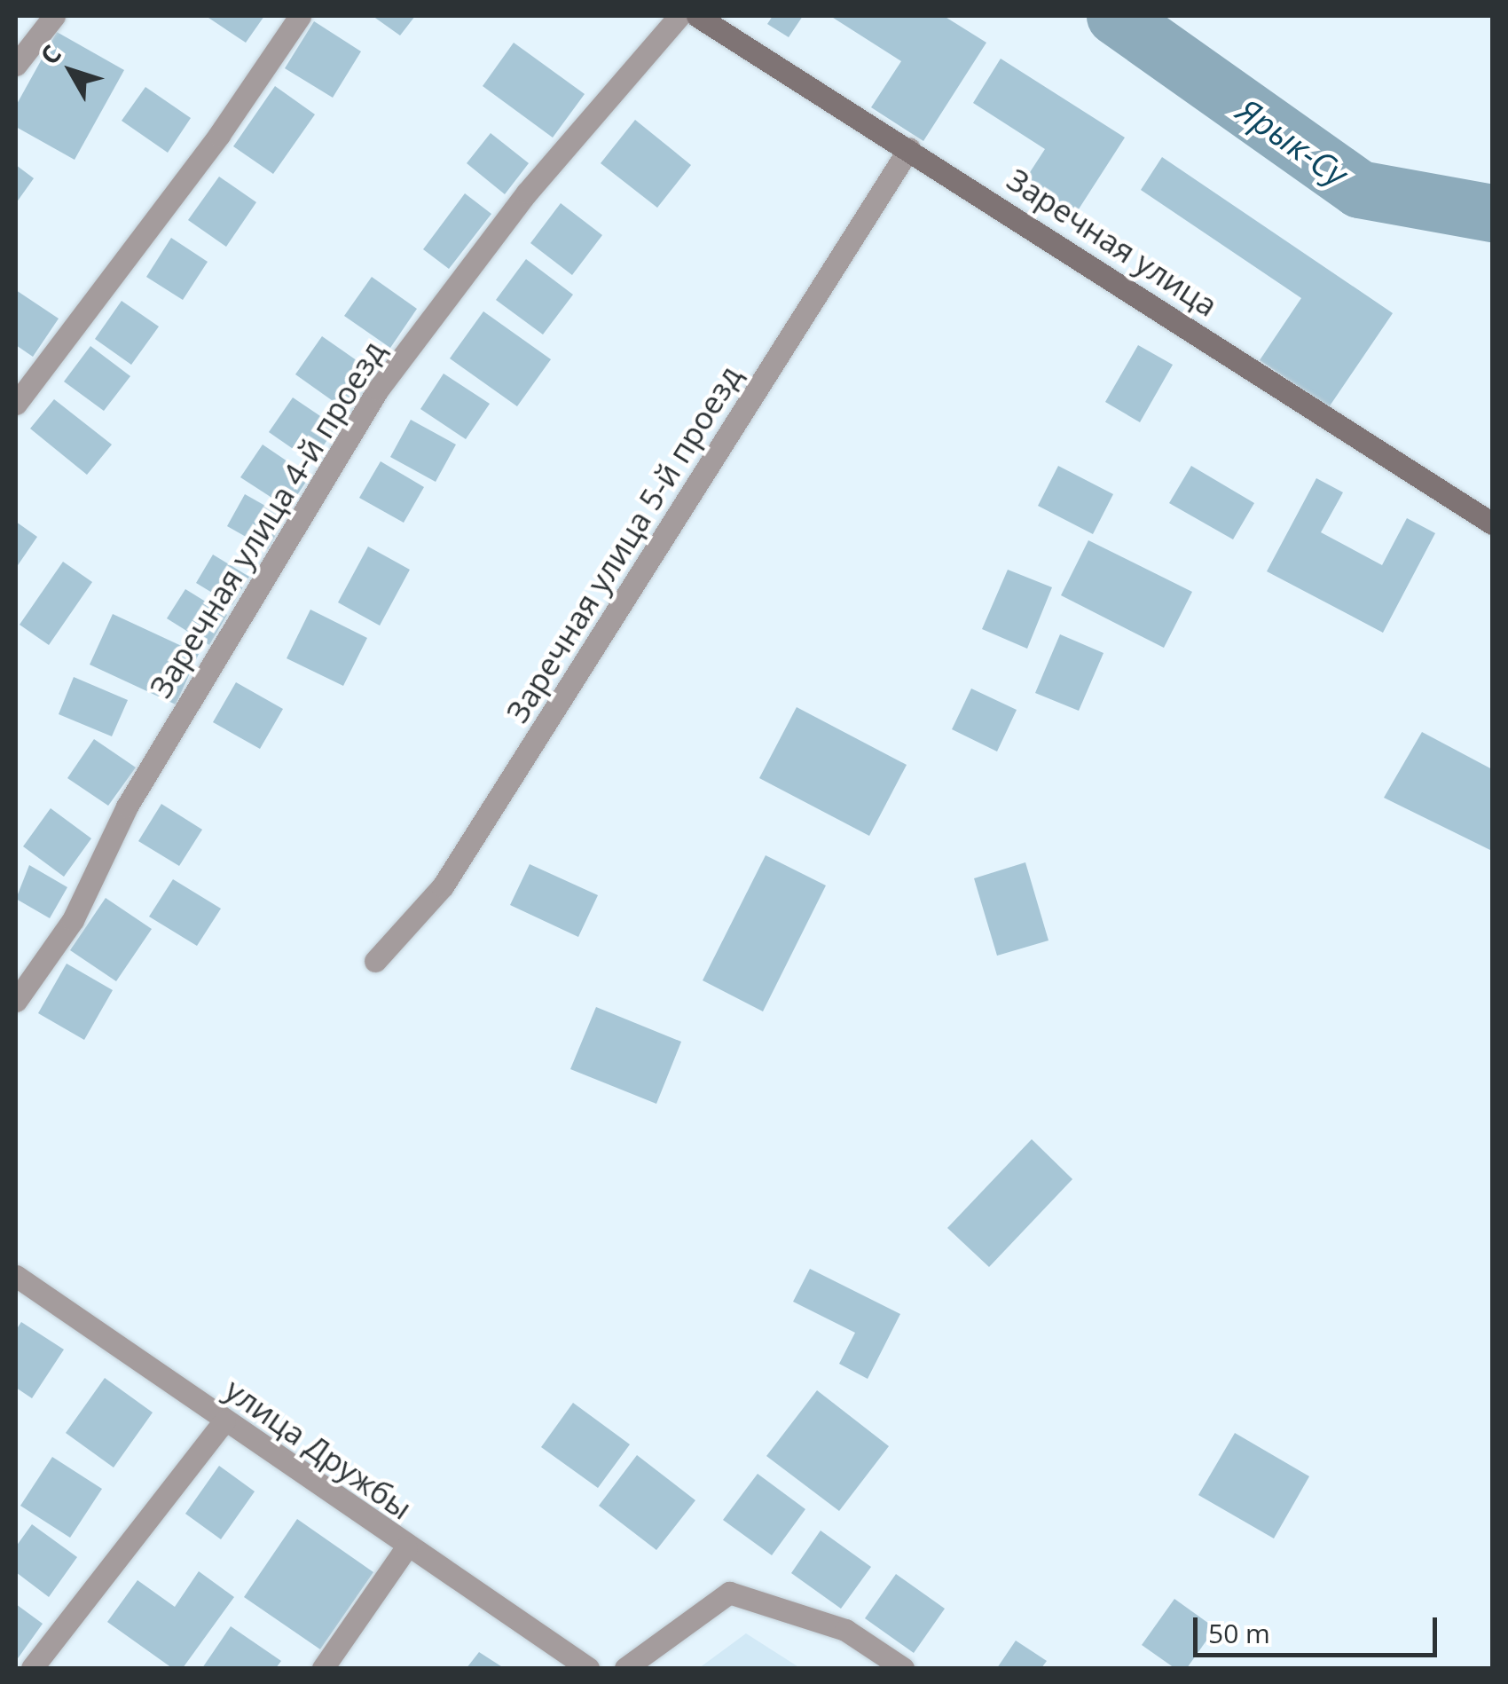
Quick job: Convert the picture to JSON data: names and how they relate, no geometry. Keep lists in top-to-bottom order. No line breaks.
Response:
{"streets":{"main road":["Заречная улица"],"street":["Заречная улица 4-й проезд","Заречная улица 5-й проезд","улица Дружбы"]},"crossings":[["Заречная улица","Заречная улица 5-й проезд"]],"water":["Ярык-Су"],"scale_bar":"50 m","north":"top left"}
